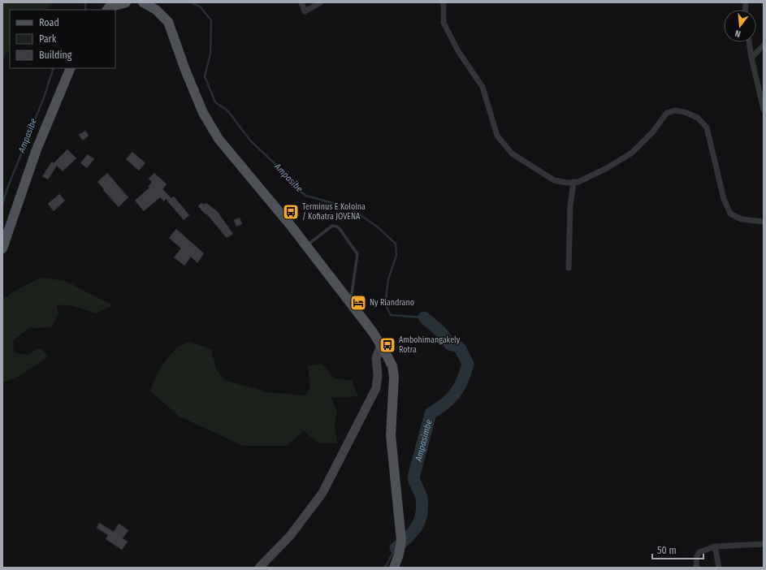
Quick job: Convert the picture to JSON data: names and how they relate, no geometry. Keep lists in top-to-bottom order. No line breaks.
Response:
{"water":["Ampasibe","Ampasimbe"],"places":{"bus stop":["Terminus E Koloina / Kofiatra JOVENA","Ambohimangakely Rotra"],"hotel":["Ny Riandrano"]},"legend":["Road","Park","Building"],"scale_bar":"50 m","north":"bottom"}
